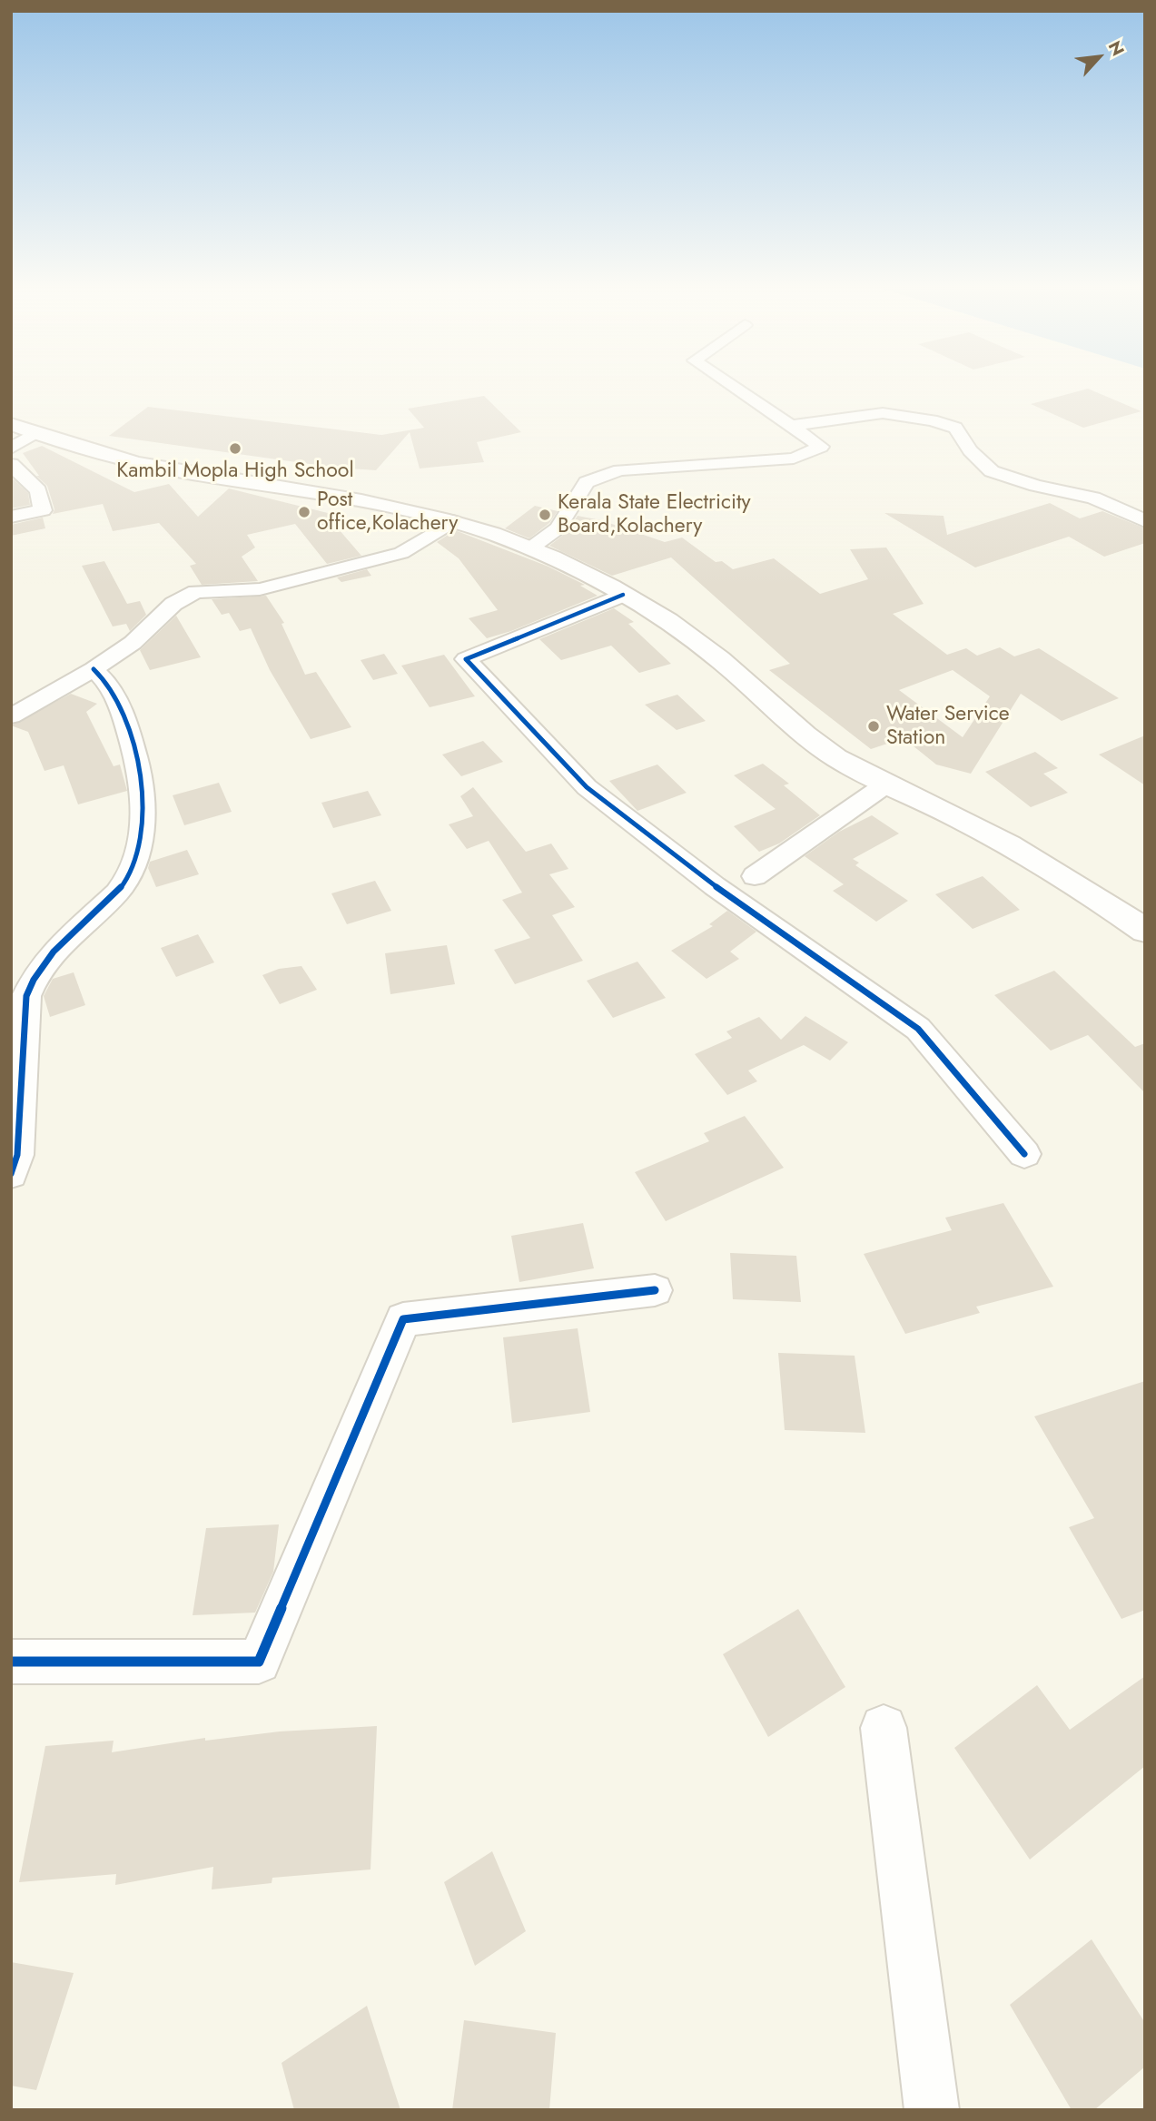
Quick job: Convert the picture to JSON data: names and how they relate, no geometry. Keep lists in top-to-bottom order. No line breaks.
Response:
{"places":["Kambil Mopla High School","Post office,Kolachery","Kerala State Electricity Board,Kolachery","Water Service Station"],"north":"top right"}
